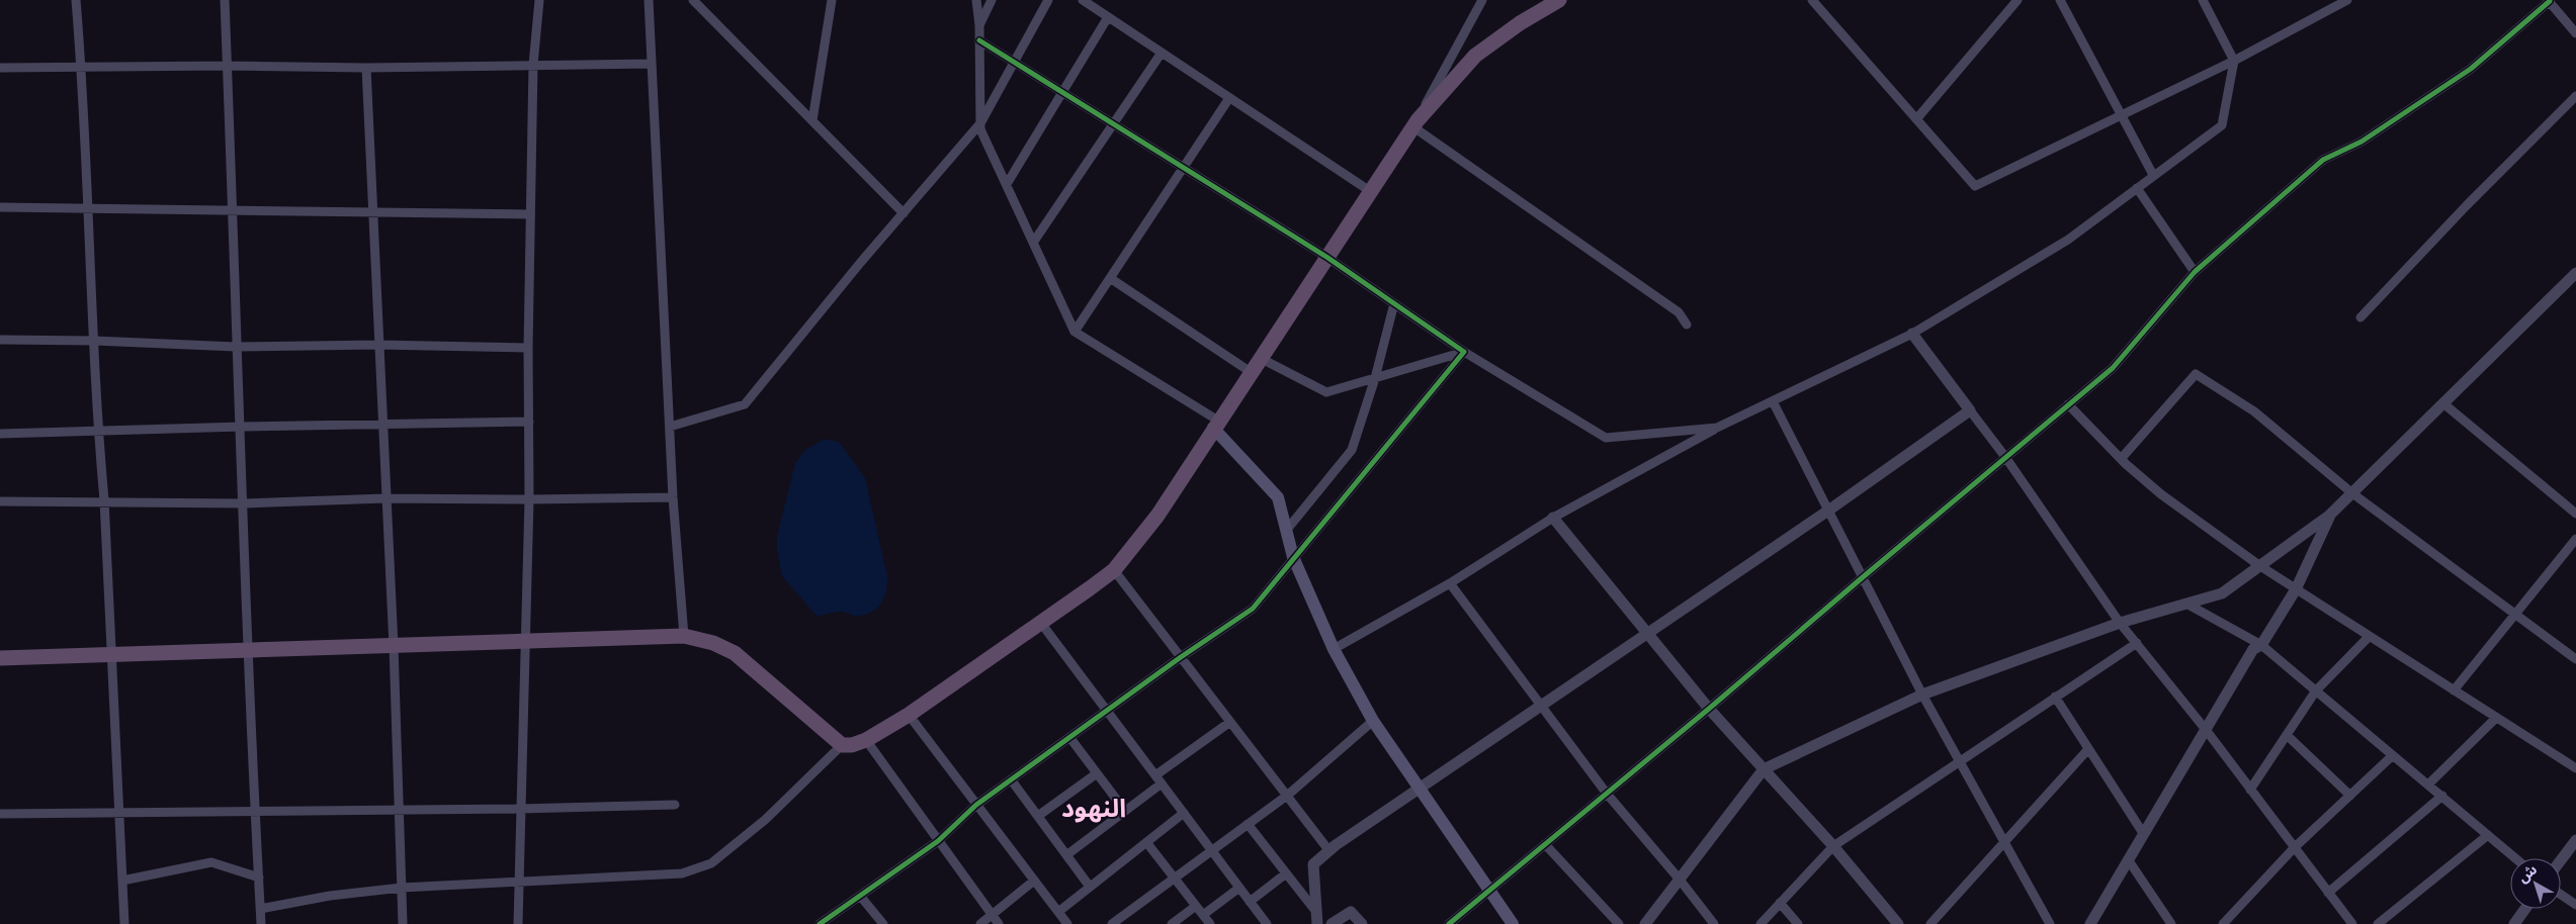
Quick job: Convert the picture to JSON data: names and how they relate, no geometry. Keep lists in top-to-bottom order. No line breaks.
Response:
{"districts":["النهود"],"north":"top left"}
